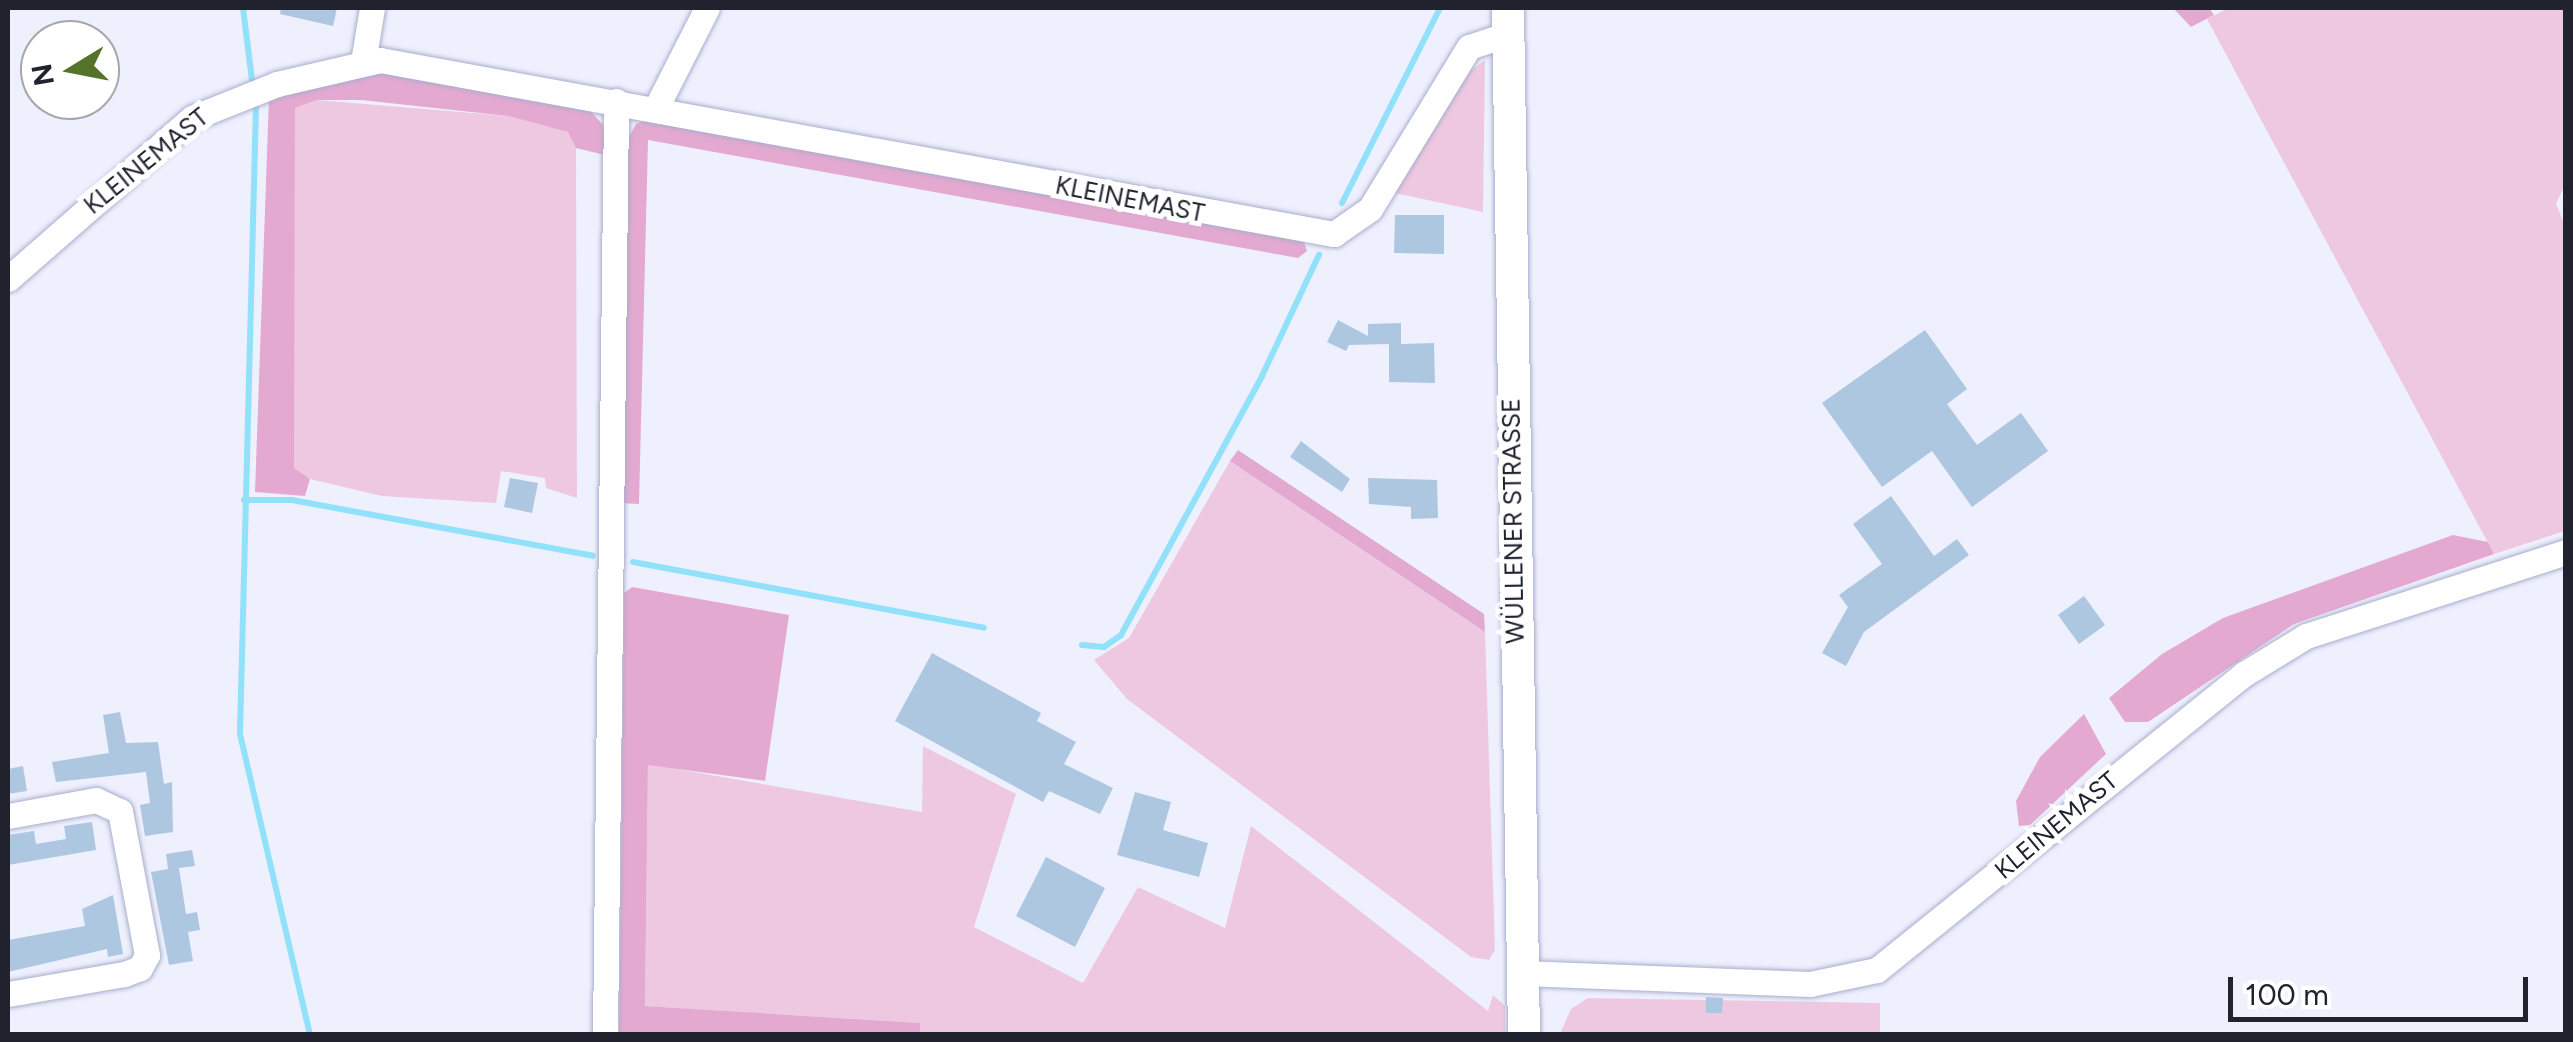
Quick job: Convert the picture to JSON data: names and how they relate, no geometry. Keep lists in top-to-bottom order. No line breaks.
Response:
{"streets":{"main road":["WÜLLENER STRASSE"],"street":["KLEINEMAST"]},"crossings":[["KLEINEMAST","WÜLLENER STRASSE"]],"scale_bar":"100 m","north":"left"}
